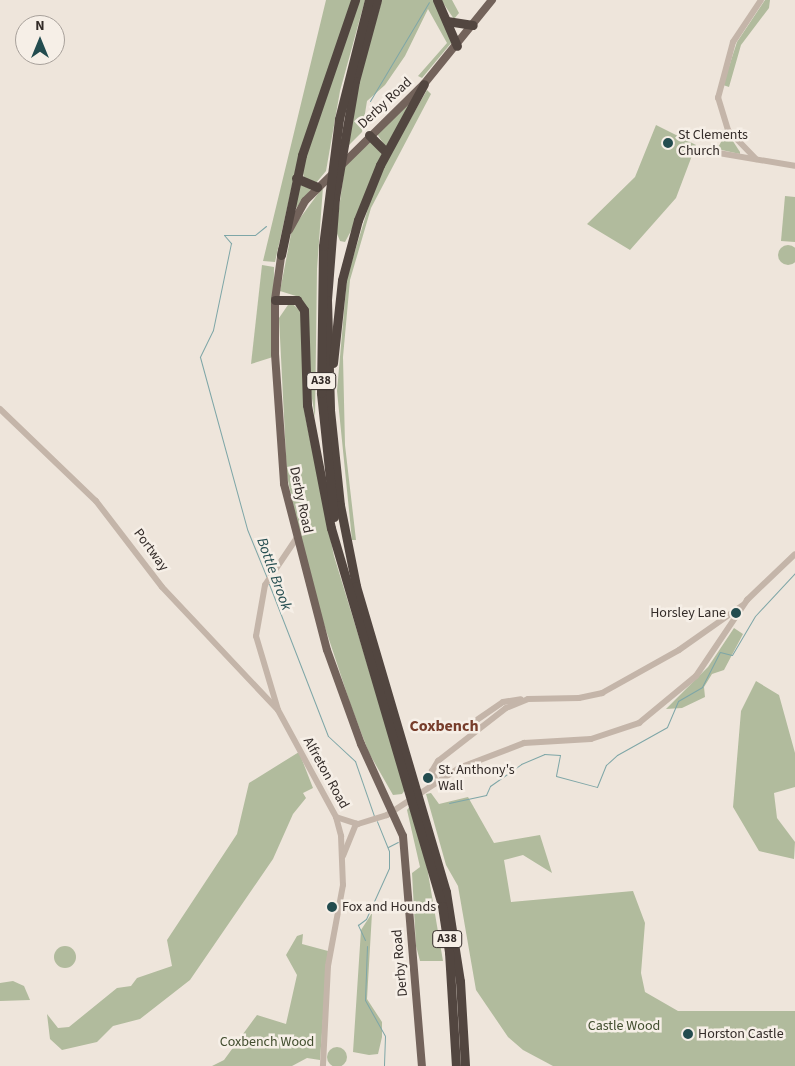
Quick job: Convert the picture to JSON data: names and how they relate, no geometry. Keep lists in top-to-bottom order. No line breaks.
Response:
{"streets":{"highway":["A38"],"main road":["Derby Road"],"street":["Portway","Alfreton Road"]},"crossings":[["Derby Road","Alfreton Road"],["Portway","Alfreton Road"]],"districts":["Coxbench"],"water":["Bottle Brook"],"parks":["Castle Wood","Coxbench Wood"],"places":["St Clements Church","Horsley Lane","St. Anthony's Wall","Fox and Hounds","Horston Castle"],"north":"top"}
